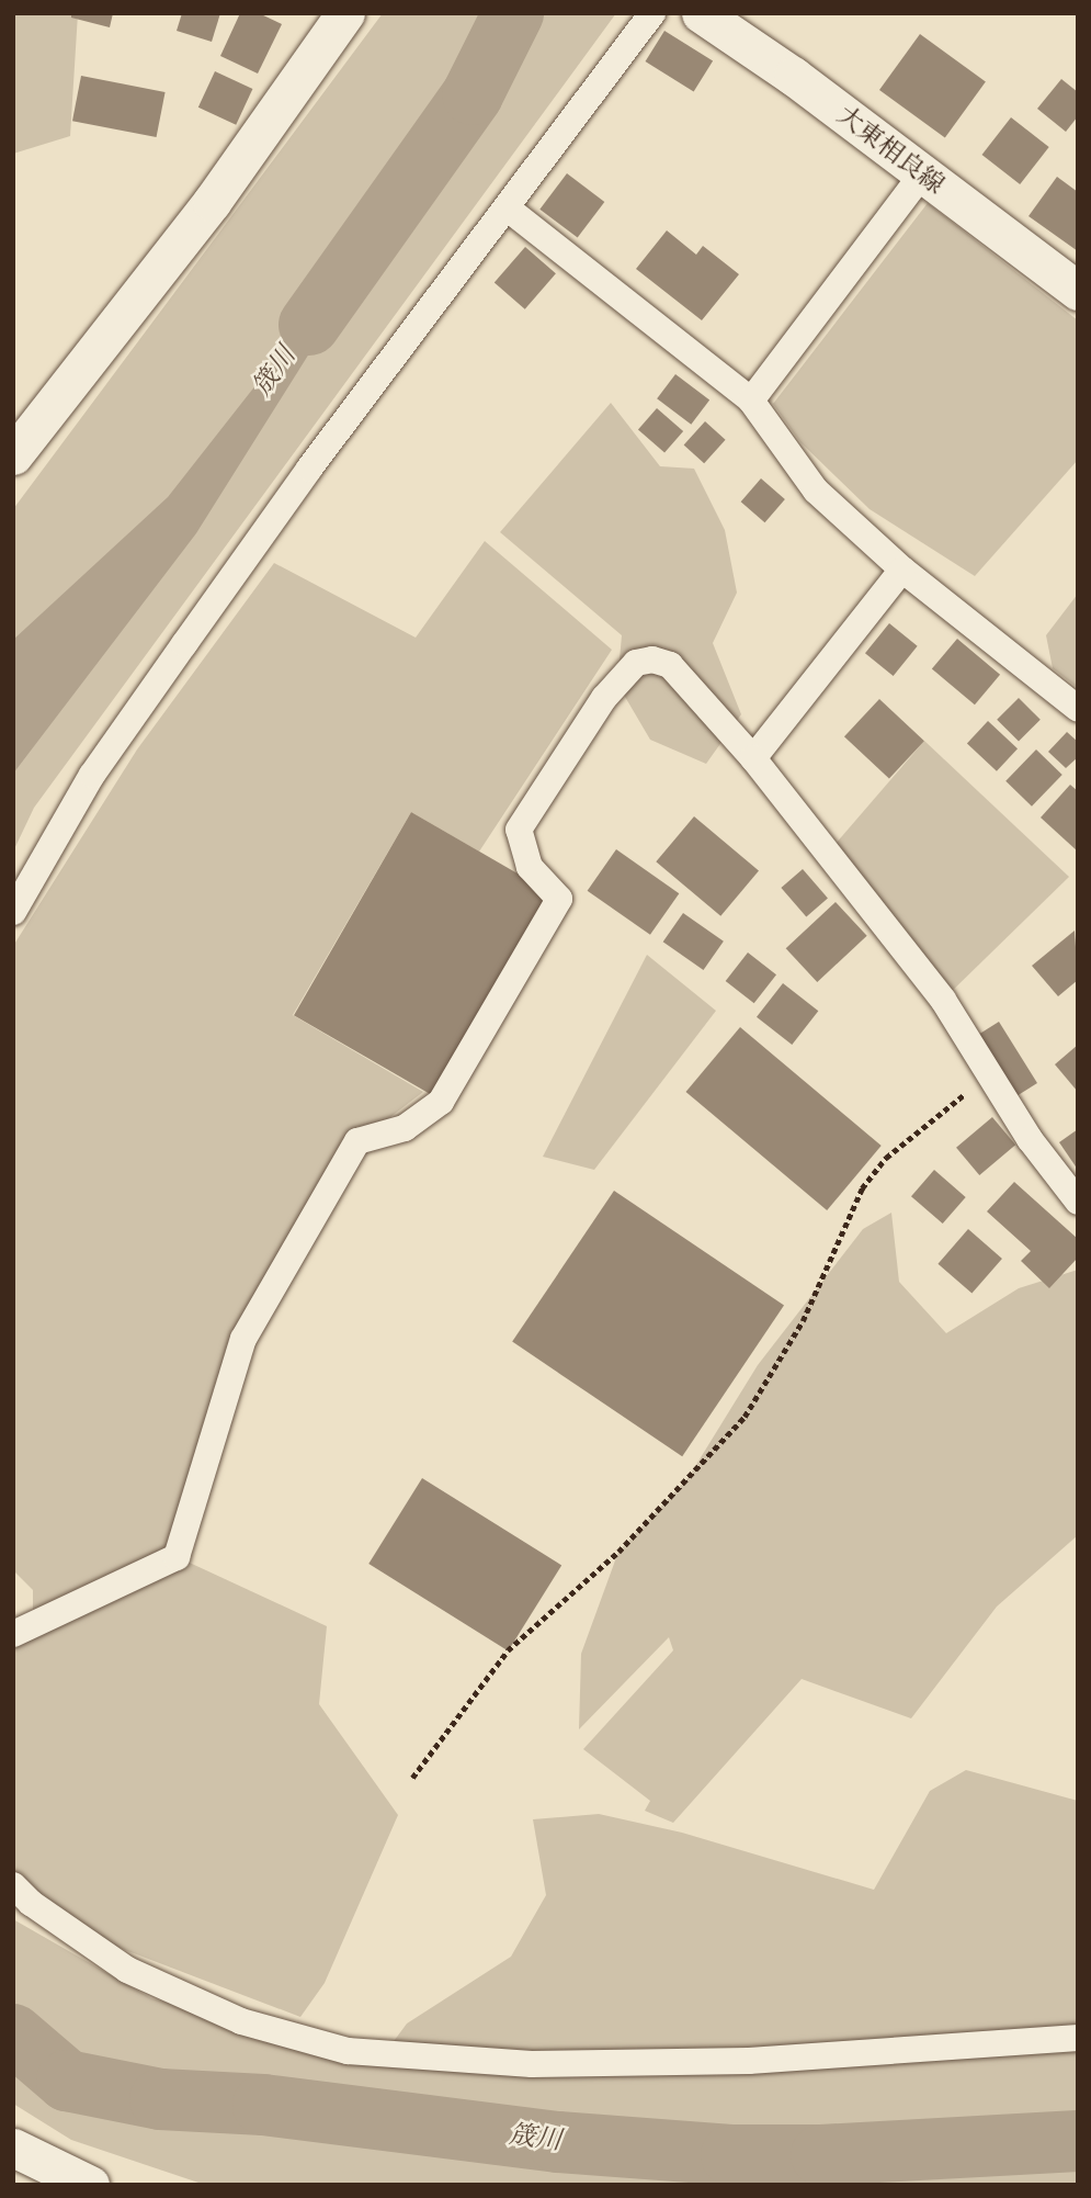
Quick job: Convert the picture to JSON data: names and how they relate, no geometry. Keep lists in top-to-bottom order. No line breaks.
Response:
{"streets":{"street":["大東相良線"]},"water":["筬川"]}
